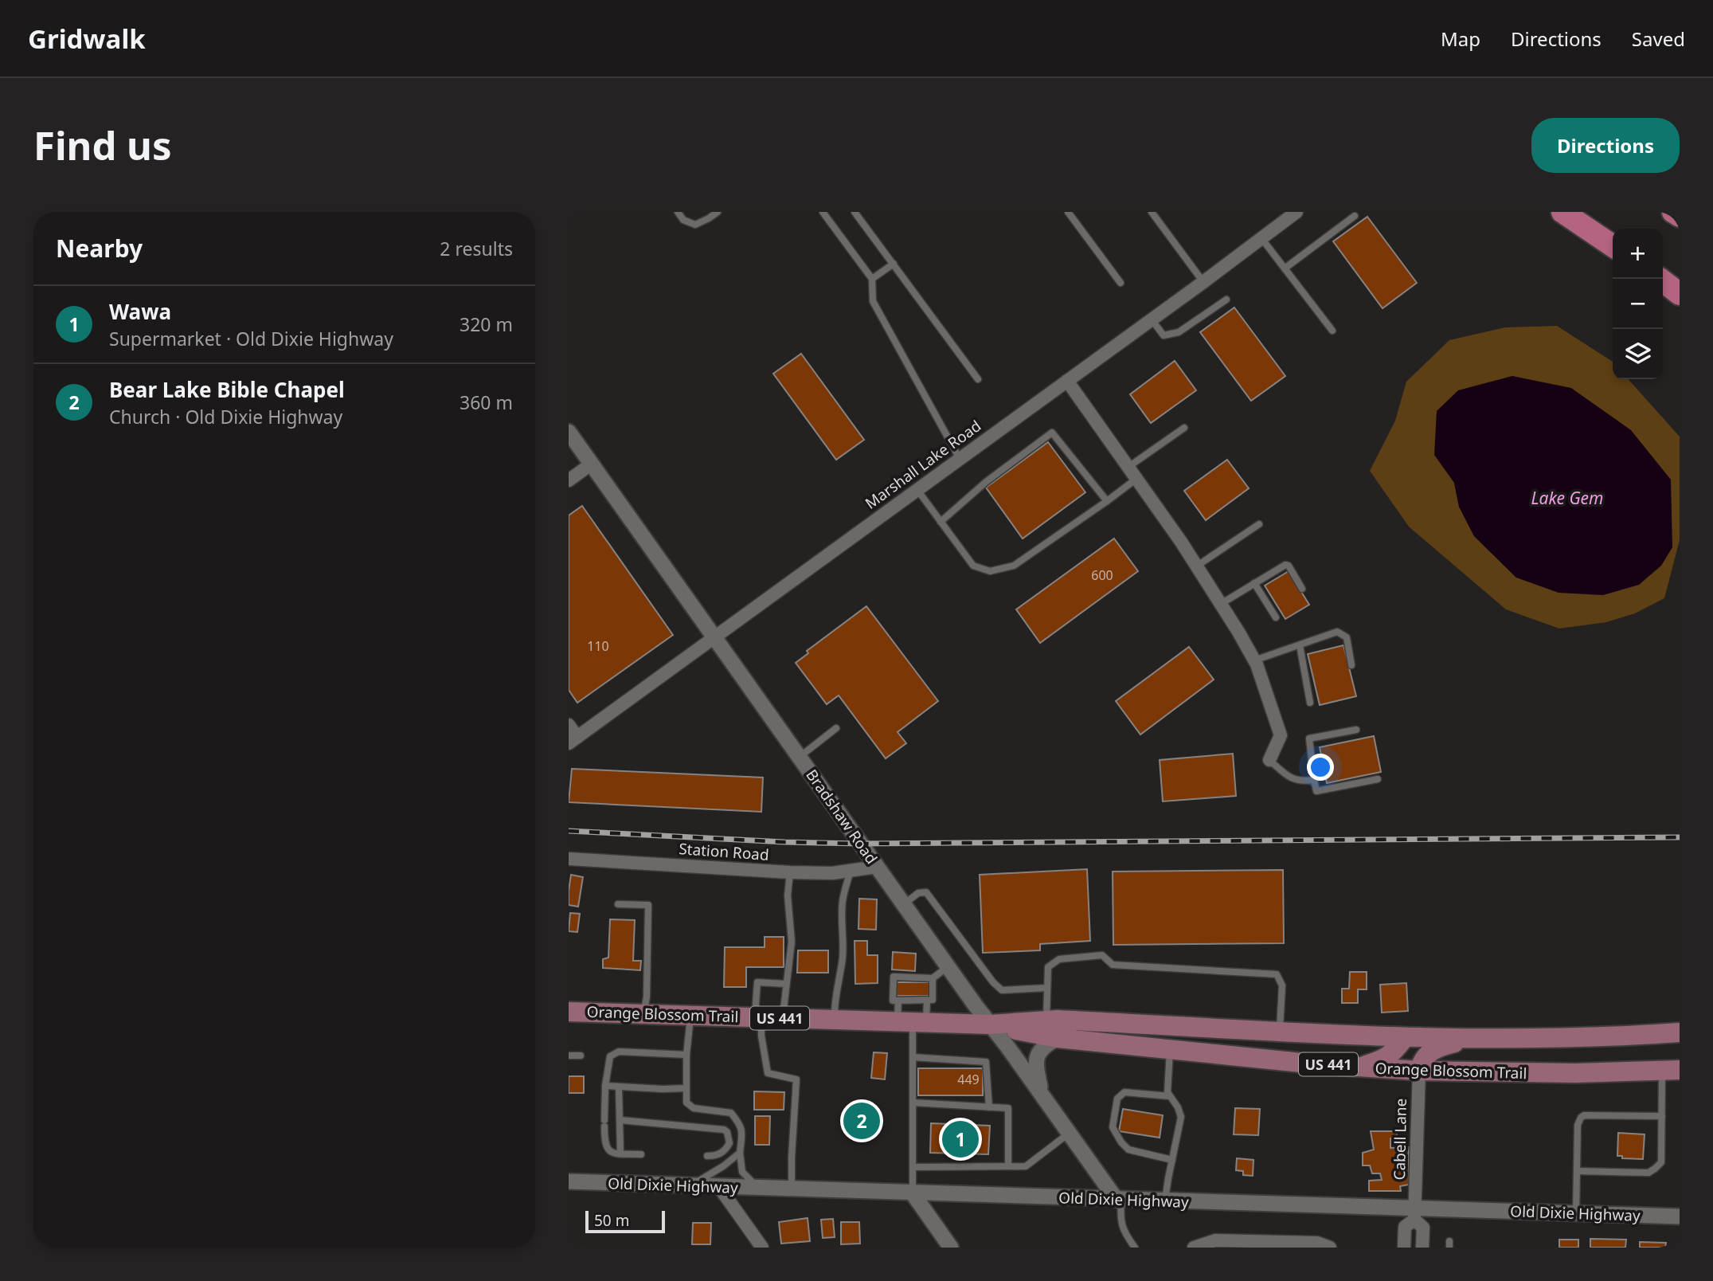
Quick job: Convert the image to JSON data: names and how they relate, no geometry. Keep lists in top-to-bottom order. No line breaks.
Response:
{"streets":{"main road":["Orange Blossom Trail","US 441"],"street":["Marshall Lake Road","Bradshaw Road","Station Road","Cabell Lane","Old Dixie Highway"]},"crossings":[["Marshall Lake Road","Bradshaw Road"],["Bradshaw Road","Station Road"],["Bradshaw Road","Orange Blossom Trail"],["Bradshaw Road","Old Dixie Highway"],["Orange Blossom Trail","Cabell Lane"],["Cabell Lane","Old Dixie Highway"]],"water":["Lake Gem"],"house_numbers":["600","110","449"],"scale_bar":"50 m","page":{"header":"Gridwalk","nav":["Map","Directions","Saved"],"buttons":"Directions","title":"Find us","heading":["Nearby","2 results"],"map_buttons":["+","−"],"list":[{"mark":"1","name":"Wawa","note":"Supermarket · Old Dixie Highway","value":"320 m"},{"mark":"2","name":"Bear Lake Bible Chapel","note":"Church · Old Dixie Highway","value":"360 m"}],"pins":["2","1"],"scale":"50 m"}}
